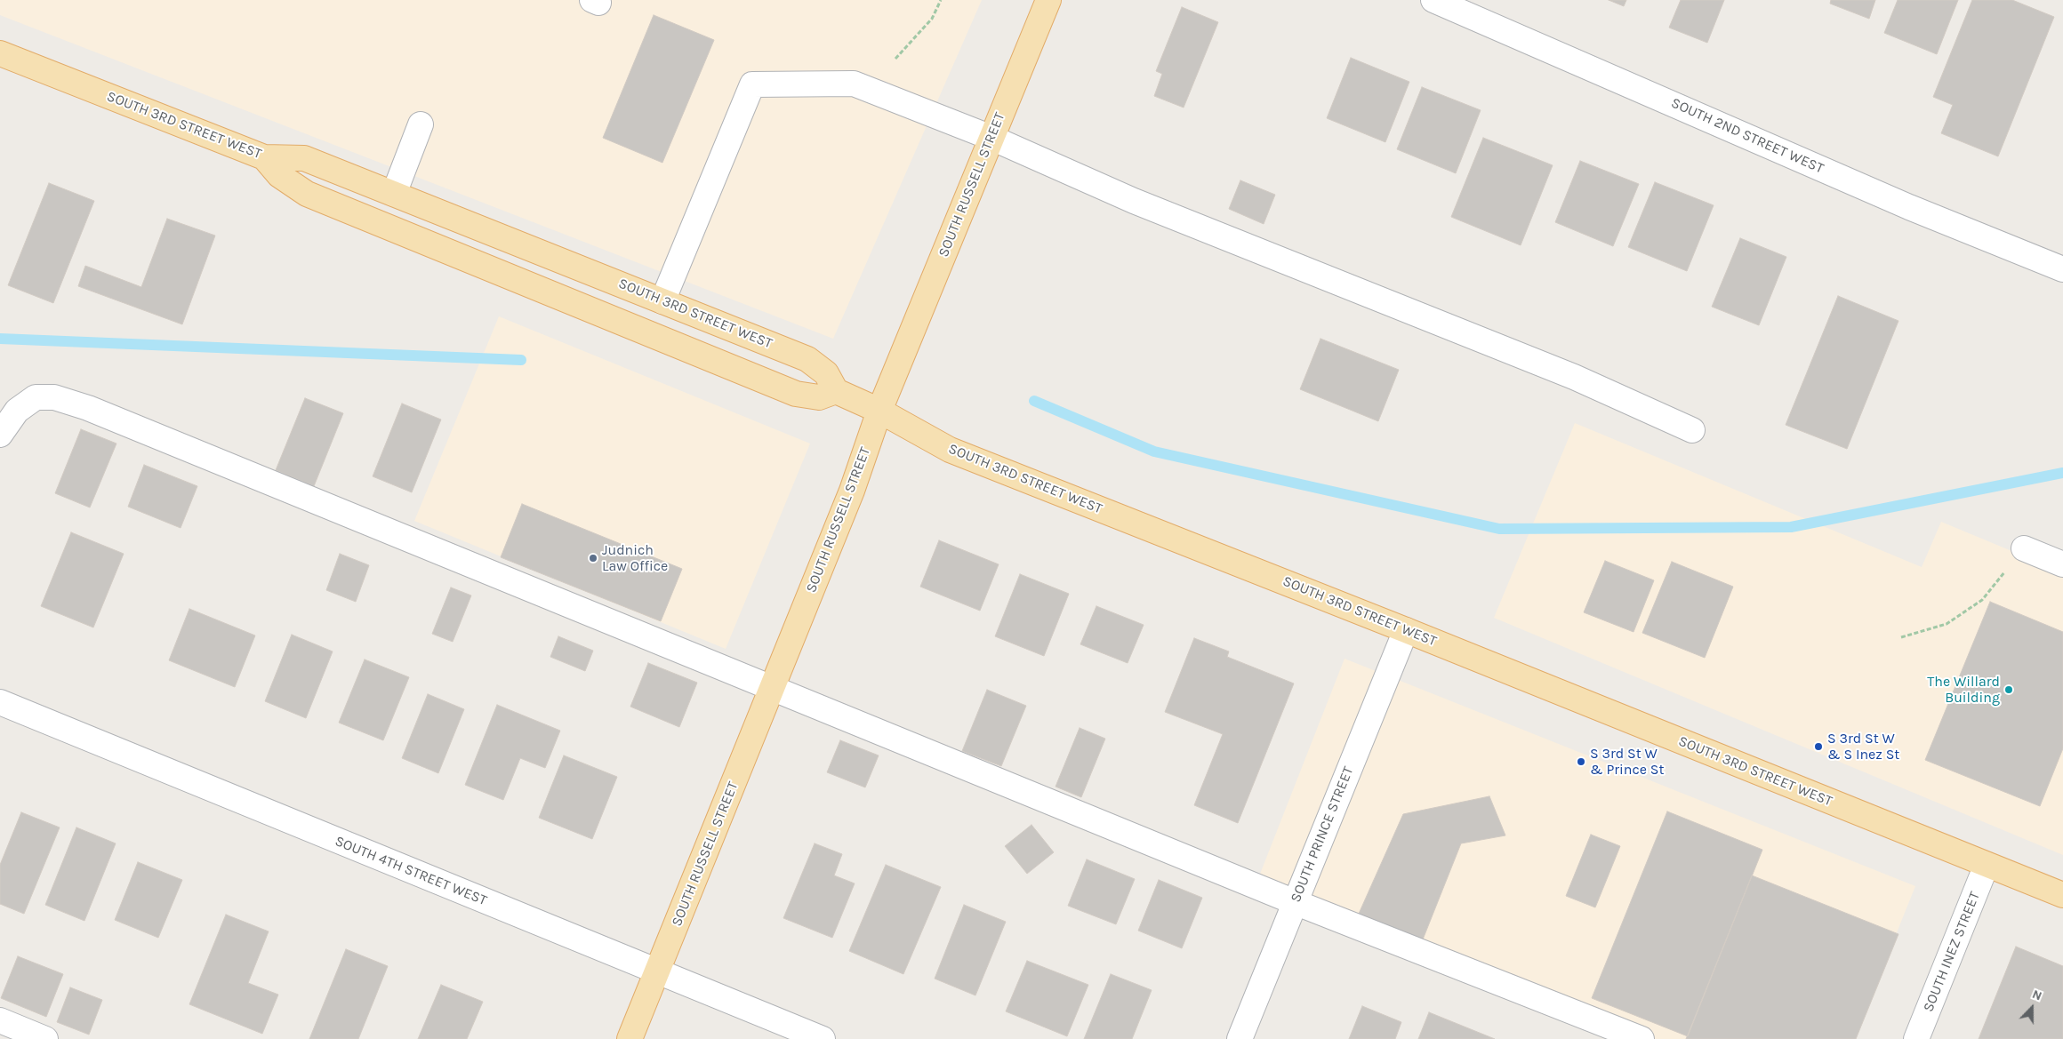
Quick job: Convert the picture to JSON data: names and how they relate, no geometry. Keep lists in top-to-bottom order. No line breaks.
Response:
{"streets":{"main road":["SOUTH 3RD STREET WEST","SOUTH RUSSELL STREET"],"street":["SOUTH 2ND STREET WEST","SOUTH PRINCE STREET","SOUTH 4TH STREET WEST","SOUTH INEZ STREET"]},"crossings":[["SOUTH 3RD STREET WEST","SOUTH RUSSELL STREET"],["SOUTH 3RD STREET WEST","SOUTH PRINCE STREET"],["SOUTH 3RD STREET WEST","SOUTH INEZ STREET"],["SOUTH RUSSELL STREET","SOUTH 4TH STREET WEST"]],"places":["Judnich Law Office","The Willard Building","S 3rd St W & S Inez St","S 3rd St W & Prince St"],"north":"top"}
